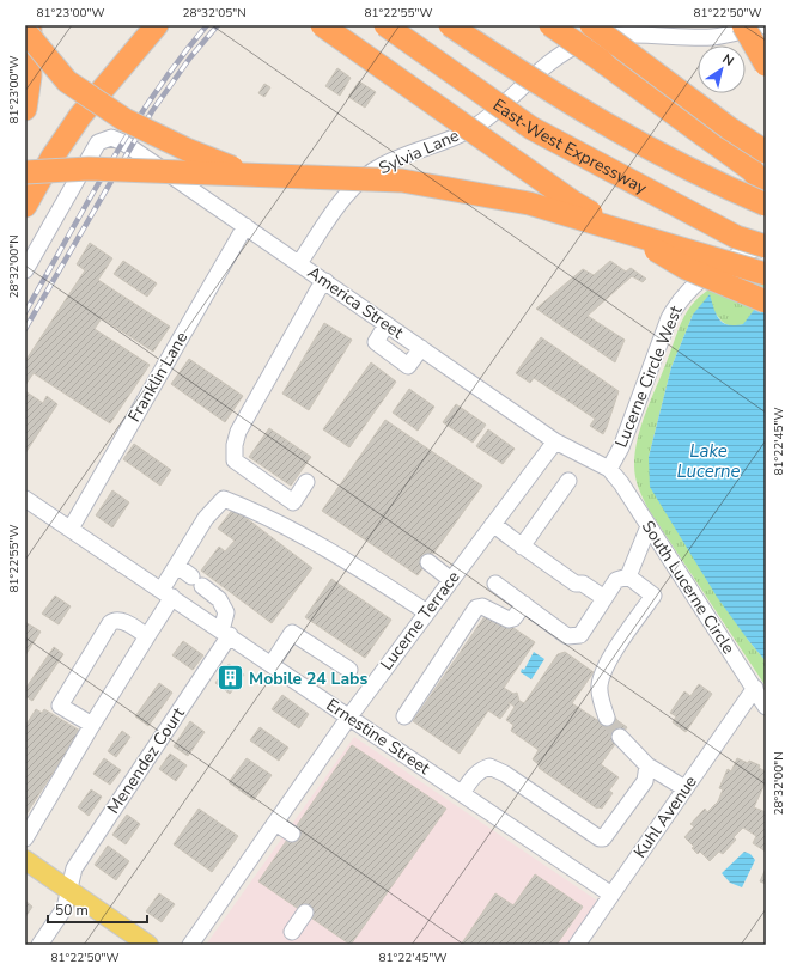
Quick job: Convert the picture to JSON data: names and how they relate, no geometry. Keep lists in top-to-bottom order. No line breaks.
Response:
{"streets":{"highway":["East-West Expressway"],"street":["Sylvia Lane","America Street","Franklin Lane","Lucerne Circle West","South Lucerne Circle","Lucerne Terrace","Ernestine Street","Menendez Court","Kuhl Avenue"]},"crossings":[["East-West Expressway","Lucerne Circle West"],["Sylvia Lane","America Street"],["America Street","Franklin Lane"],["America Street","Lucerne Circle West"],["America Street","South Lucerne Circle"],["America Street","Lucerne Terrace"],["Franklin Lane","Ernestine Street"],["Lucerne Circle West","South Lucerne Circle"],["South Lucerne Circle","Kuhl Avenue"],["Lucerne Terrace","Ernestine Street"],["Ernestine Street","Menendez Court"],["Ernestine Street","Kuhl Avenue"]],"water":["Lake Lucerne"],"places":{"building":["Mobile 24 Labs"]},"scale_bar":"50 m","north":"top right","coordinates":["81°23'00\"W","28°32'05\"N","81°22'55\"W","81°22'50\"W","28°32'00\"N","81°22'45\"W"]}
